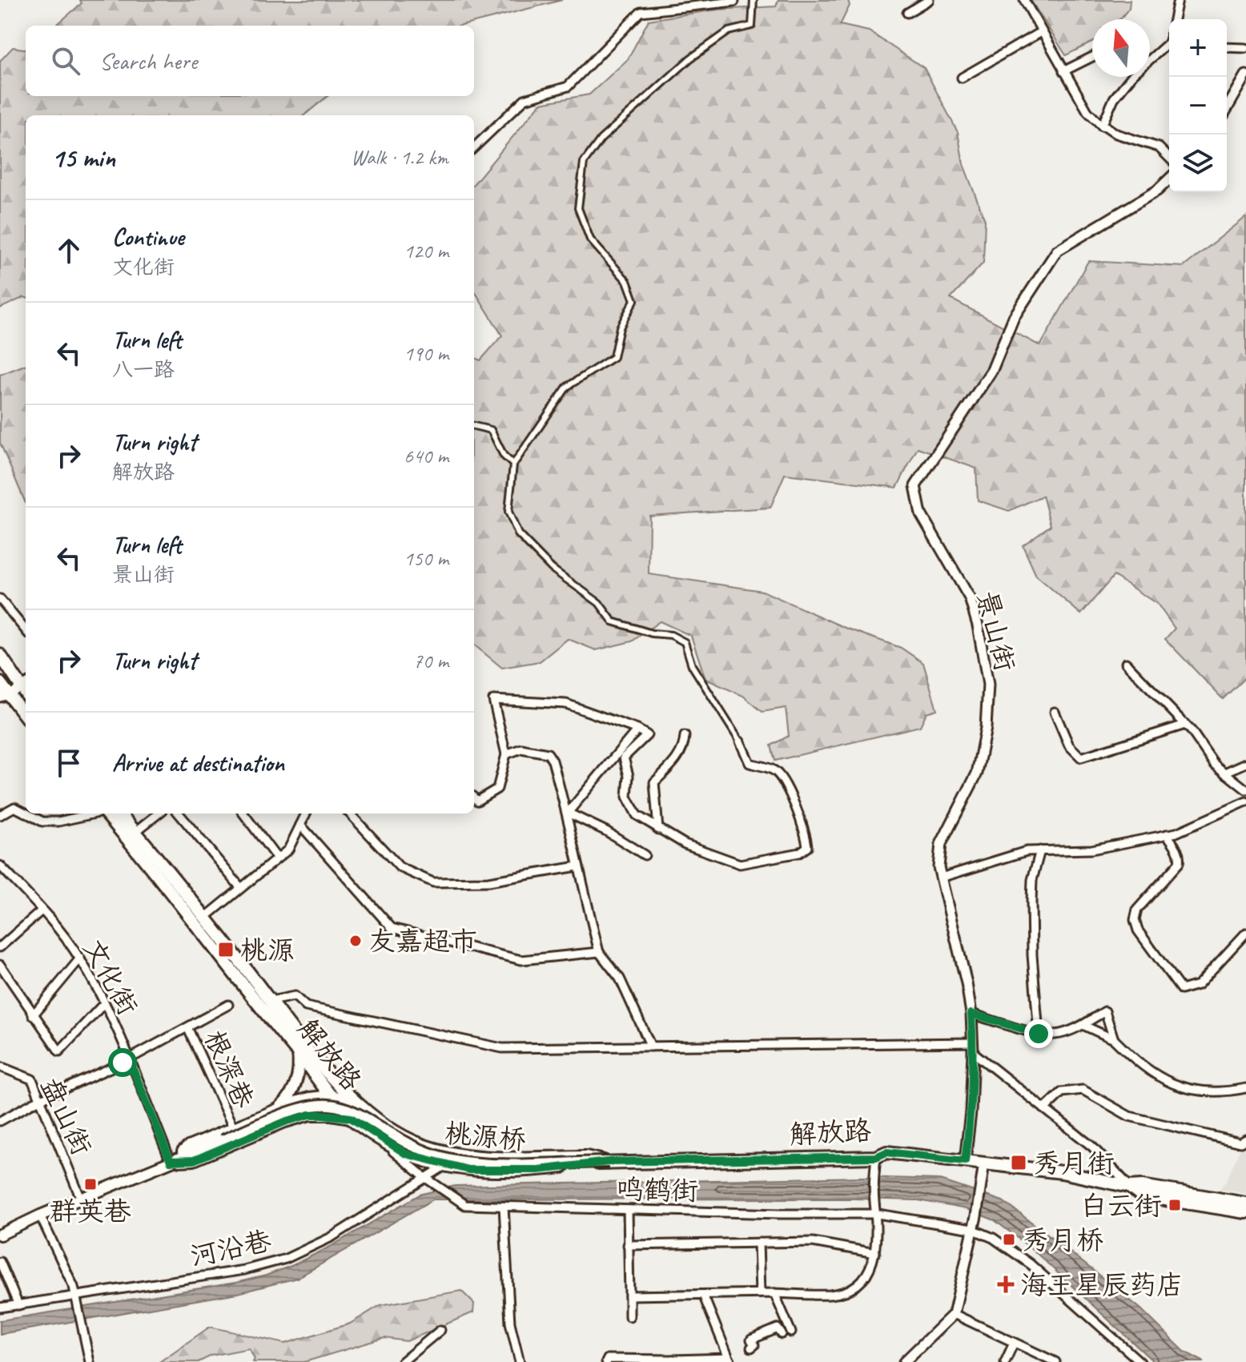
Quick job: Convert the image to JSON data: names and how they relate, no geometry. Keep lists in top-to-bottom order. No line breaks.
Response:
{"streets":{"main road":["解放路","桃源桥"],"street":["景山街","文化街","根深巷","盘山街","鸣鹤街","河沿巷"]},"crossings":[["景山街","解放路"],["文化街","桃源桥"],["解放路","桃源桥"],["解放路","鸣鹤街"],["解放路","河沿巷"],["鸣鹤街","河沿巷"]],"places":{"other":["友嘉超市"],"transit":["桃源","秀月街","群英巷","白云街","秀月桥"],"health":["海王星辰药店"]},"north":"top","page":{"map_buttons":["+","−"],"search":"Search here","heading":["15 min","Walk · 1.2 km"],"list":[["Continue","文化街","120 m"],["Turn left","八一路","190 m"],["Turn right","解放路","640 m"],["Turn left","景山街","150 m"],["Turn right","70 m"],"Arrive at destination"]}}
